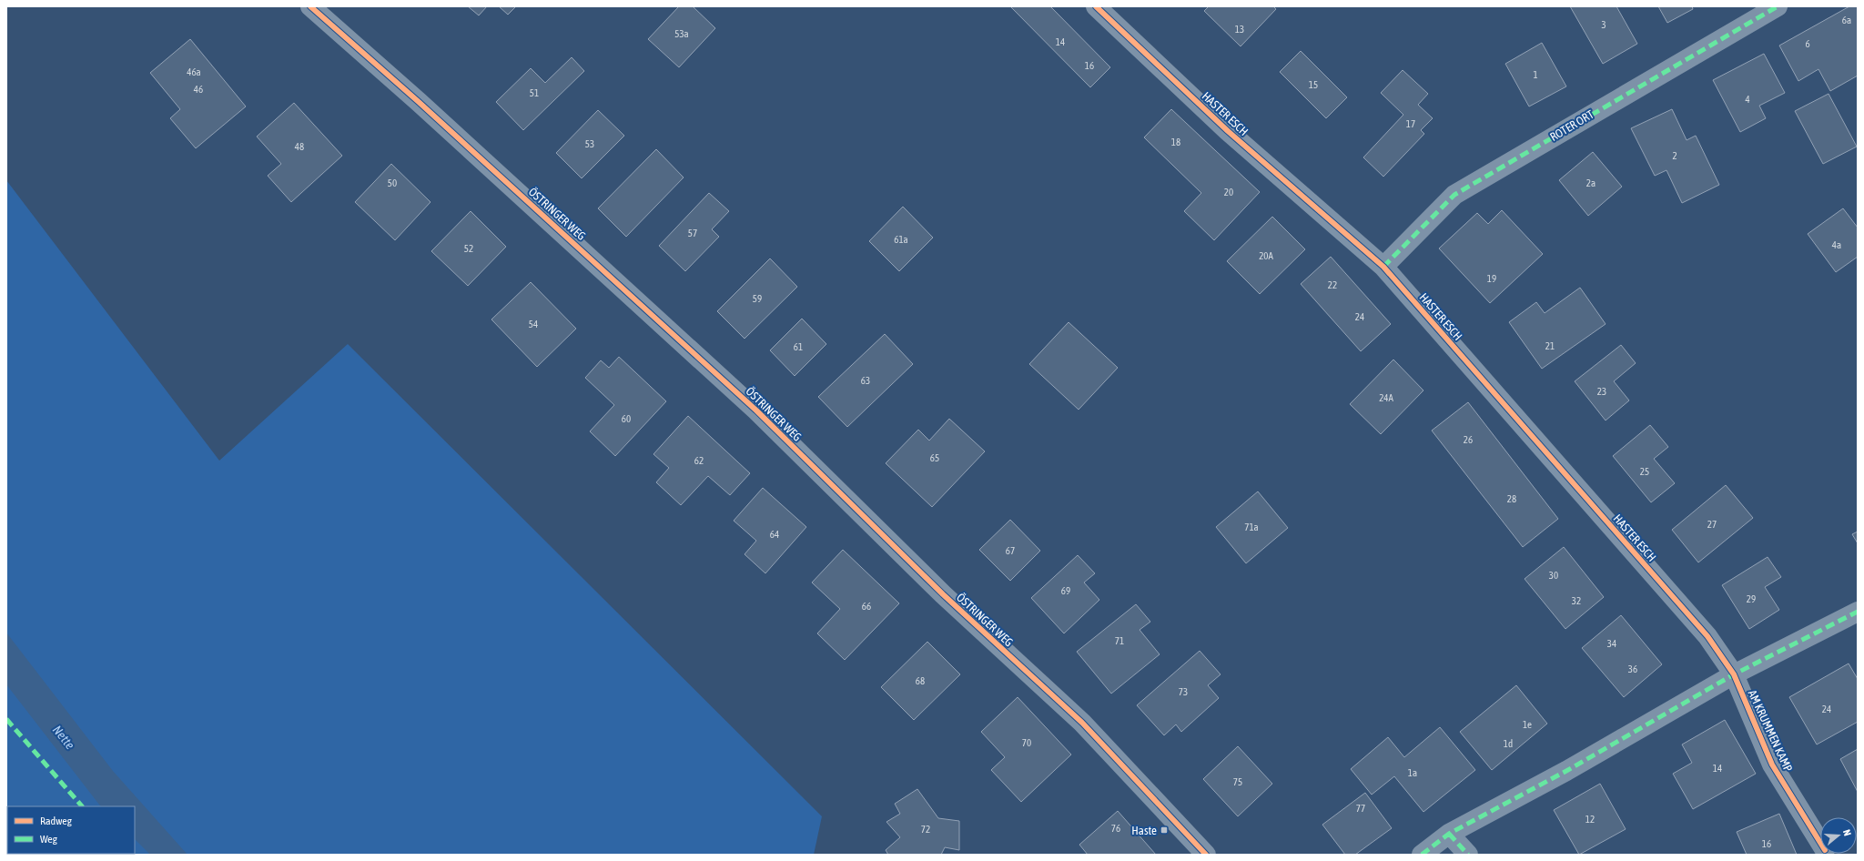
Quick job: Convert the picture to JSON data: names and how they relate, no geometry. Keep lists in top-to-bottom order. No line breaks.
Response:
{"streets":{"street":["HASTER ESCH","ROTER ORT","ÖSTRINGER WEG","AM KRUMMEN KAMP"]},"crossings":[["HASTER ESCH","ROTER ORT"],["HASTER ESCH","AM KRUMMEN KAMP"]],"water":["Nette"],"places":{"transit":["Haste"]},"house_numbers":["6a","3","13","53a","14","6","16","46a","1","15","46","51","4","17","18","53","48","2","50","2a","20","57","61a","4a","52","20A","19","22","59","24","54","21","61","63","23","24A","60","26","65","62","25","28","27","71a","64","67","30","69","29","32","66","71","34","36","68","73","24","1e","70","1d","14","1a","75","77","12","76","72","16"],"legend":["Radweg","Weg"],"north":"right"}
